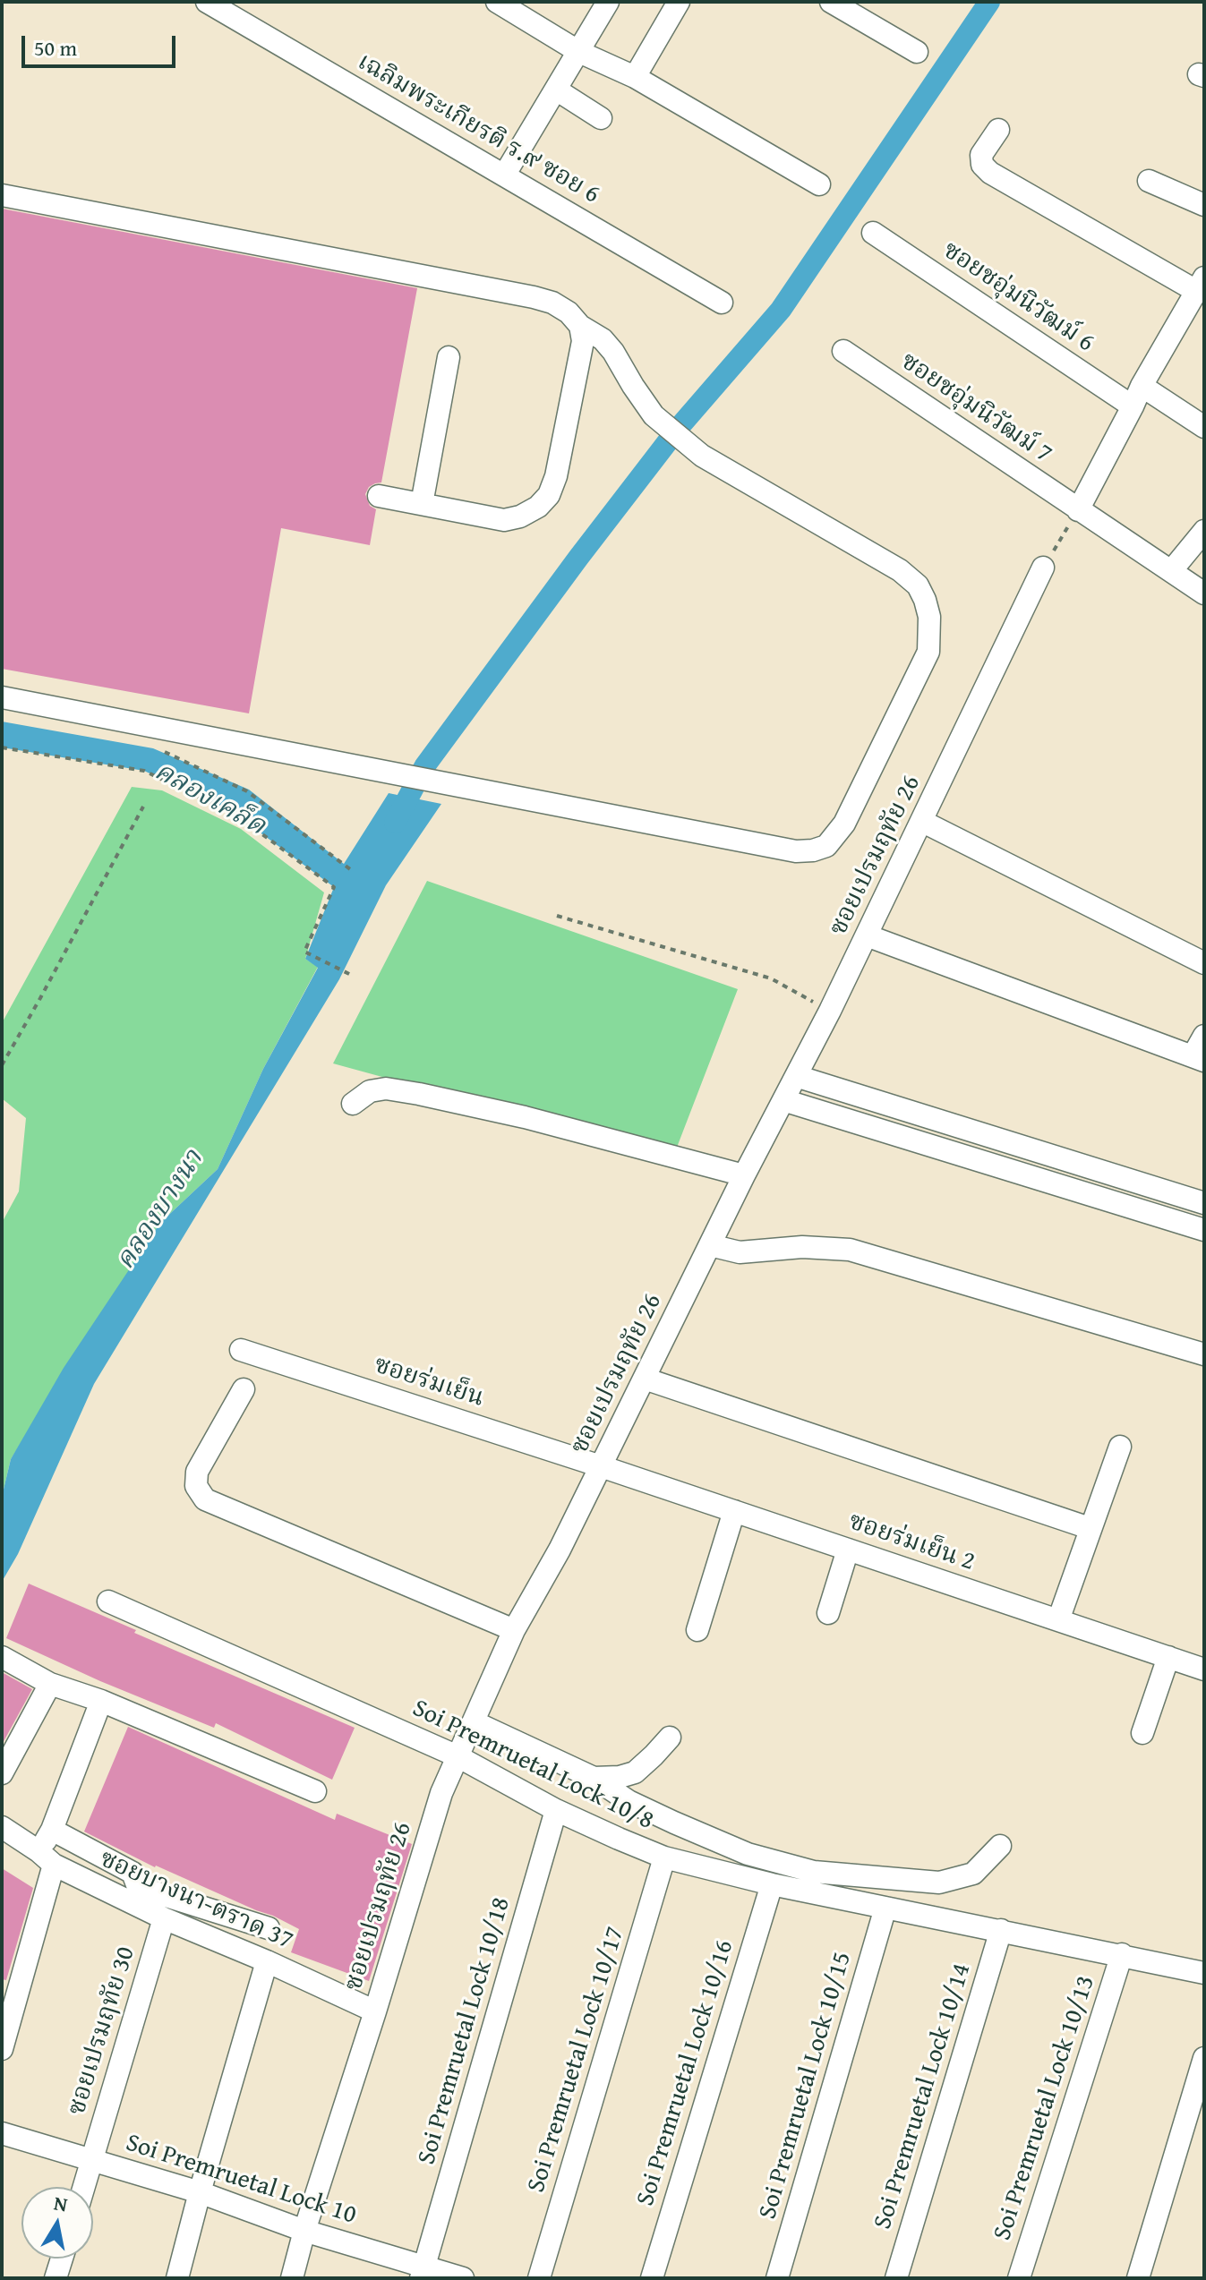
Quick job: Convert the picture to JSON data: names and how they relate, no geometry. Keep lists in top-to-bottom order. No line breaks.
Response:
{"streets":{"street":["เฉลิมพระเกียรติ ร.๙ ซอย 6","ซอยชอุ่มนิวัฒม์ 6","ซอยชอุ่มนิวัฒม์ 7","ซอยเปรมฤทัย 26","ซอยร่มเย็น","ซอยร่มเย็น 2","Soi Premruetal Lock 10/8","ซอยบางนา-ตราด 37","ซอยเปรมฤทัย 30","Soi Premruetal Lock 10/18","Soi Premruetal Lock 10/17","Soi Premruetal Lock 10/16","Soi Premruetal Lock 10/15","Soi Premruetal Lock 10/14","Soi Premruetal Lock 10/13","Soi Premruetal Lock 10"]},"crossings":[["ซอยเปรมฤทัย 26","ซอยร่มเย็น"],["ซอยเปรมฤทัย 26","ซอยร่มเย็น 2"],["ซอยเปรมฤทัย 26","Soi Premruetal Lock 10/8"],["ซอยเปรมฤทัย 26","ซอยบางนา-ตราด 37"],["ซอยเปรมฤทัย 26","Soi Premruetal Lock 10"],["ซอยร่มเย็น","ซอยร่มเย็น 2"],["Soi Premruetal Lock 10/8","Soi Premruetal Lock 10/18"],["Soi Premruetal Lock 10/8","Soi Premruetal Lock 10/17"],["Soi Premruetal Lock 10/8","Soi Premruetal Lock 10/16"],["Soi Premruetal Lock 10/8","Soi Premruetal Lock 10/15"],["Soi Premruetal Lock 10/8","Soi Premruetal Lock 10/14"],["Soi Premruetal Lock 10/8","Soi Premruetal Lock 10/13"],["ซอยบางนา-ตราด 37","ซอยเปรมฤทัย 30"],["ซอยเปรมฤทัย 30","Soi Premruetal Lock 10"],["Soi Premruetal Lock 10/18","Soi Premruetal Lock 10"]],"water":["คลองเคล็ด","คลองบางนา"],"scale_bar":"50 m","north":"top"}
